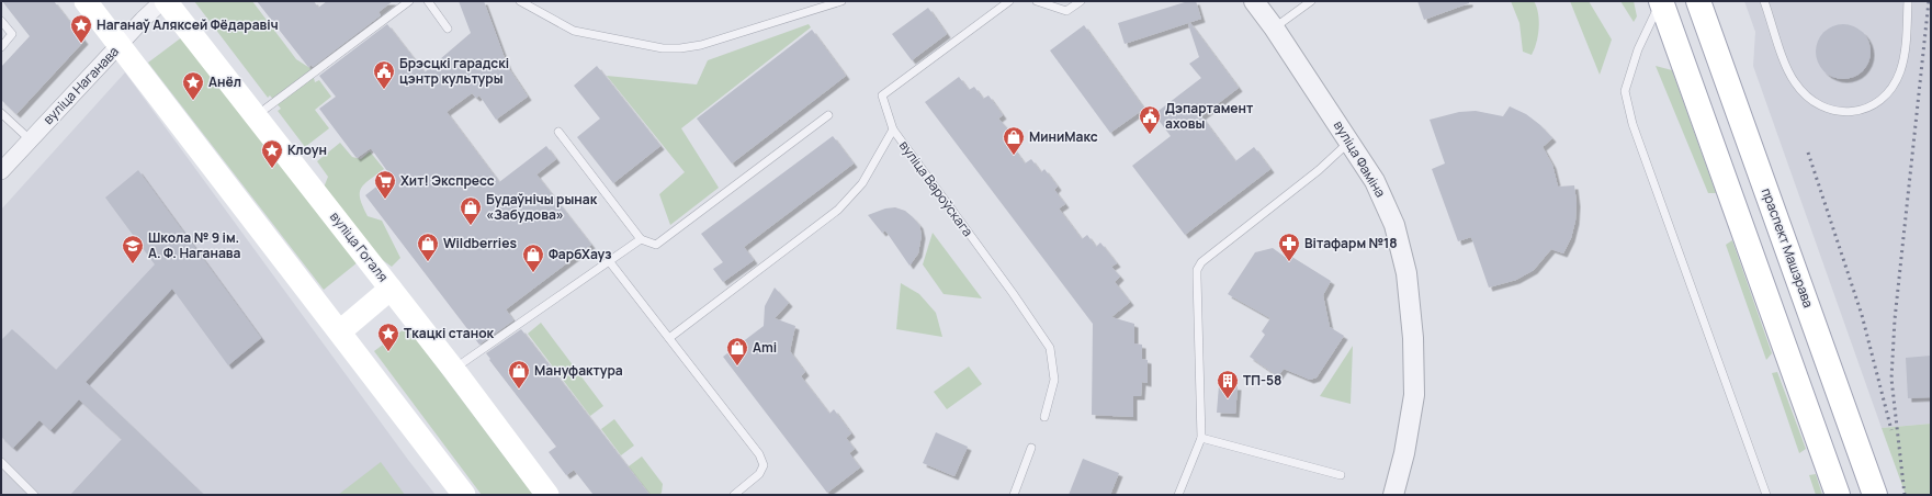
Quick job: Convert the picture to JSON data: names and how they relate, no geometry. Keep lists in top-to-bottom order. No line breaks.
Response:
{"streets":{"main road":["вуліца Гогаля","праспект Машэрава"],"street":["вуліца Наганава","вуліца Фаміна"],"lane":["вуліца Вароўскага"]},"crossings":[["вуліца Наганава","вуліца Гогаля"]],"places":{"place":["Наганаў Аляксей Фёдаравіч","Анёл","Клоун","Ткацкі станок"],"public building":["Брэсцкі гарадскі цэнтр культуры","Дэпартамент аховы"],"shop":["МиниМакс","Будаўнічы рынак «Забудова»","Wildberries","ФарбХауз","Ami","Мануфактура"],"supermarket":["Хит! Экспресс"],"pharmacy":["Вітафарм №18"],"school or university":["Школа № 9 ім. А. Ф. Наганава"],"building":["ТП-58"]}}
